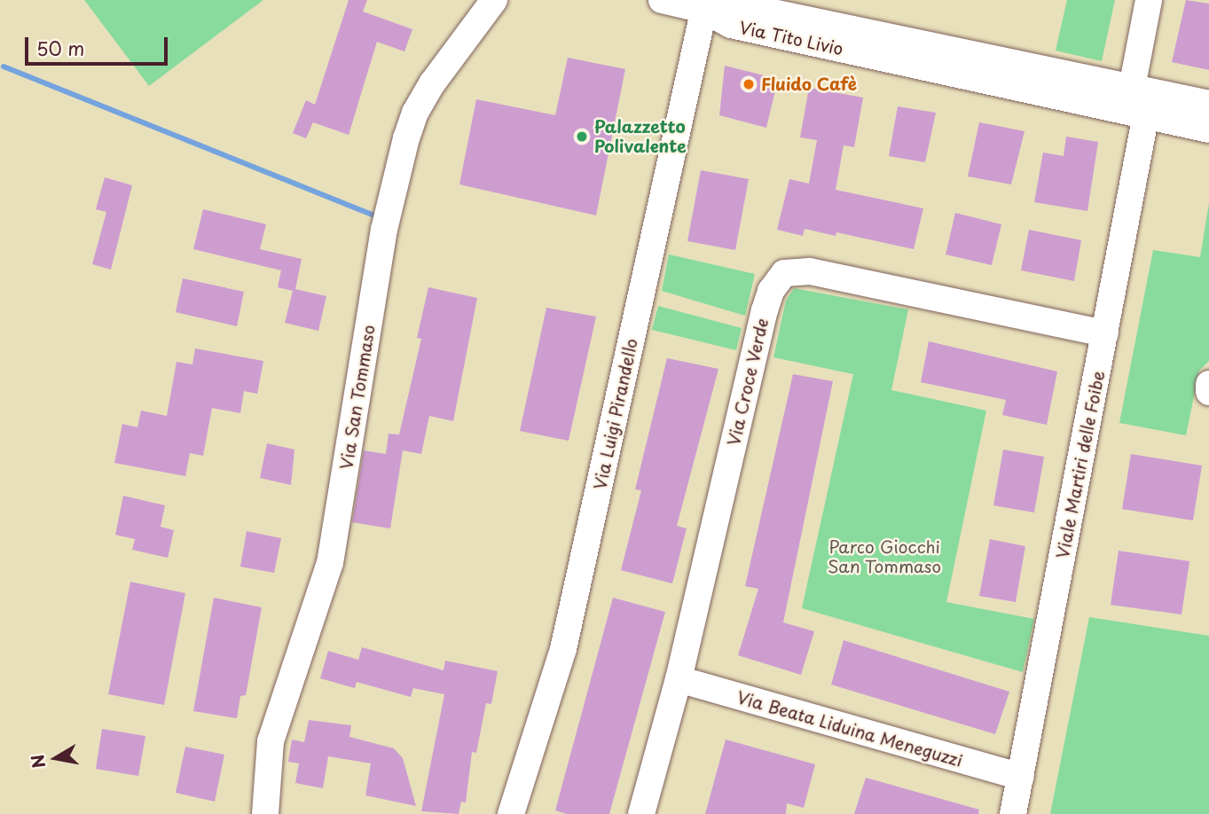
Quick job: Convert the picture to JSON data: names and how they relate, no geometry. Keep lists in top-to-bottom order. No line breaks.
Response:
{"streets":{"street":["Via Tito Livio","Via Croce Verde","Via San Tommaso","Via Luigi Pirandello","Viale Martiri delle Foibe","Via Beata Liduina Meneguzzi"]},"crossings":[["Via Tito Livio","Via Luigi Pirandello"],["Via Tito Livio","Viale Martiri delle Foibe"],["Via Croce Verde","Viale Martiri delle Foibe"],["Via Croce Verde","Via Beata Liduina Meneguzzi"],["Viale Martiri delle Foibe","Via Beata Liduina Meneguzzi"]],"parks":["Parco Giocchi San Tommaso"],"places":["Fluido Cafè","Palazzetto Polivalente"],"scale_bar":"50 m","north":"left"}
